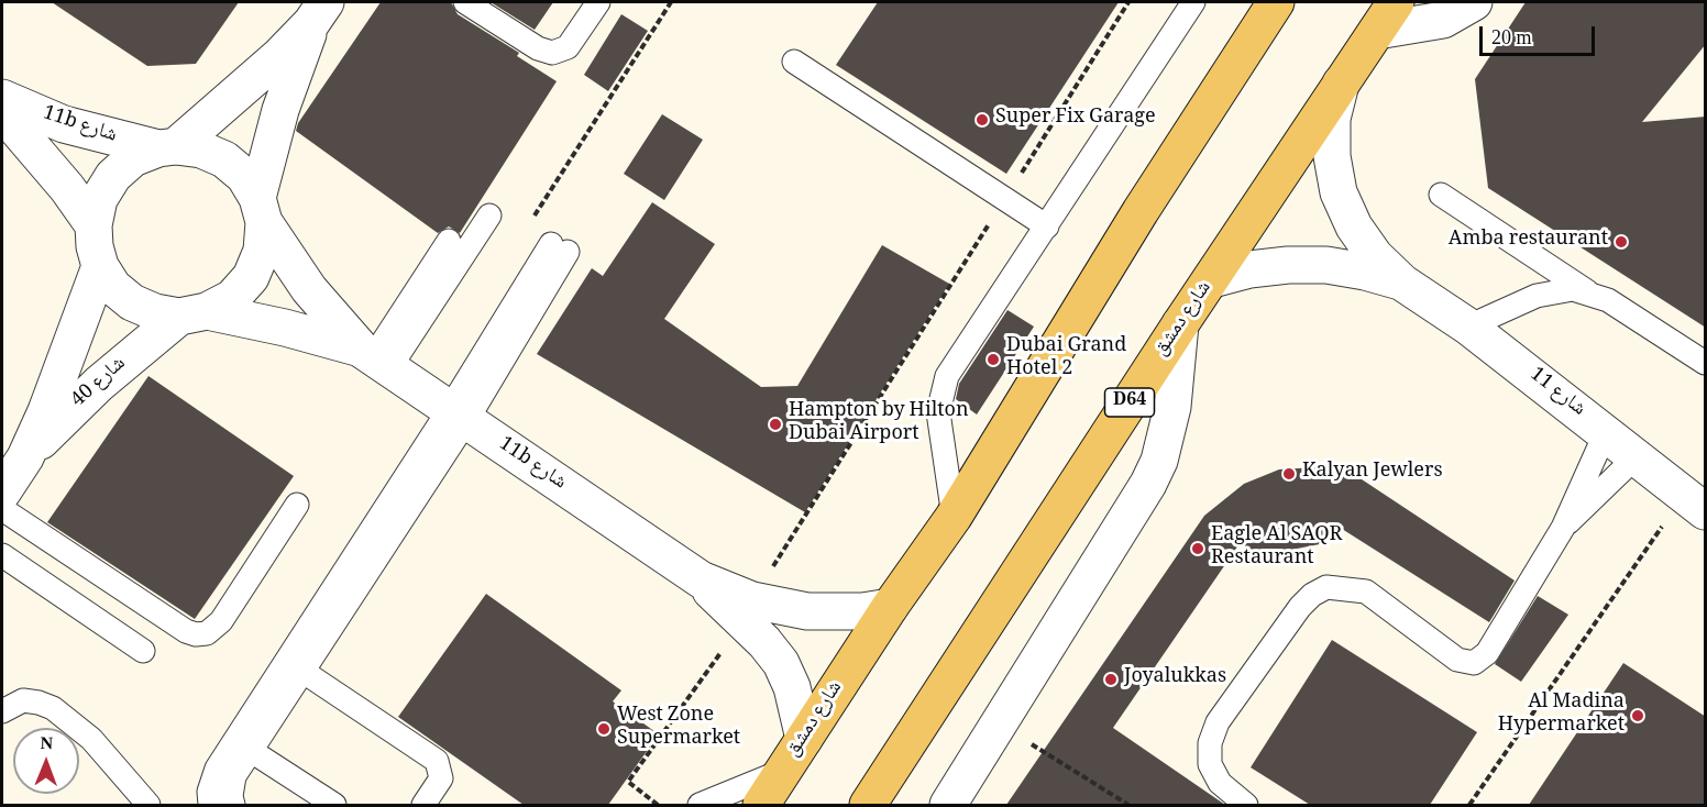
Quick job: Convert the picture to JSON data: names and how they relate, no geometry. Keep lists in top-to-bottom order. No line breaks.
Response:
{"streets":{"main road":["شارع دمشق","D64"],"street":["11b شارع","شارع 40","شارع 11"]},"crossings":[["11b شارع","شارع دمشق"],["11b شارع","شارع 40"],["شارع دمشق","شارع 11"]],"places":["Super Fix Garage","Amba restaurant","Dubai Grand Hotel 2","Hampton by Hilton Dubai Airport","Kalyan Jewlers","Eagle Al SAQR Restaurant","Joyalukkas","Al Madina Hypermarket","West Zone Supermarket"],"scale_bar":"20 m","north":"top"}
